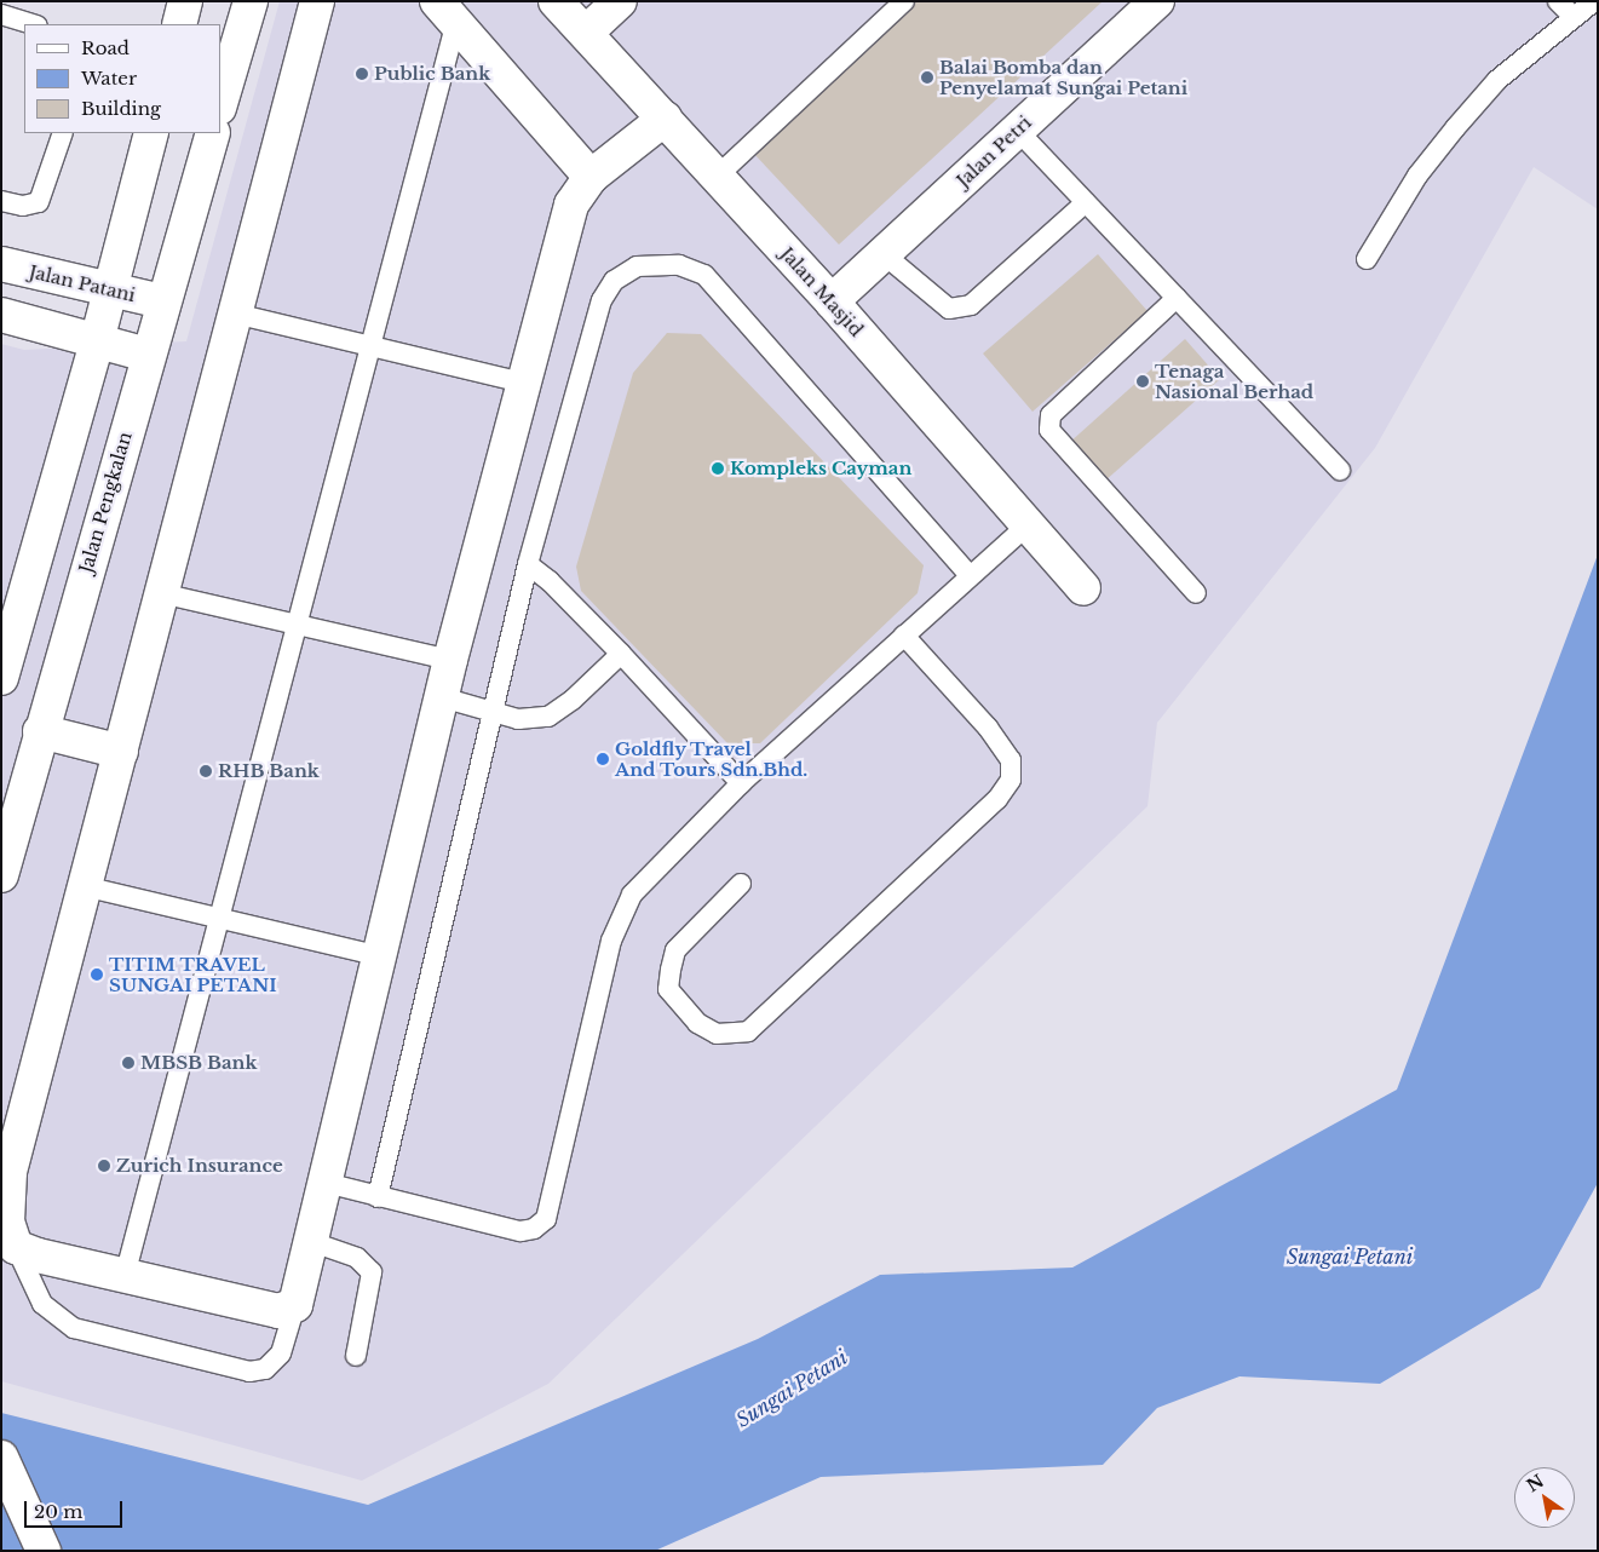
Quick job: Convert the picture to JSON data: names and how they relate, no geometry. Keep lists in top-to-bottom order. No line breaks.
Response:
{"streets":{"street":["Jalan Petri","Jalan Patani","Jalan Masjid","Jalan Pengkalan"]},"crossings":[["Jalan Petri","Jalan Masjid"],["Jalan Patani","Jalan Pengkalan"]],"water":["Sungai Petani"],"places":["Public Bank","Balai Bomba dan Penyelamat Sungai Petani","Tenaga Nasional Berhad","Kompleks Cayman","Goldfly Travel And Tours Sdn.Bhd.","RHB Bank","TITIM TRAVEL SUNGAI PETANI","MBSB Bank","Zurich Insurance"],"legend":["Road","Water","Building"],"scale_bar":"20 m","north":"top left"}
